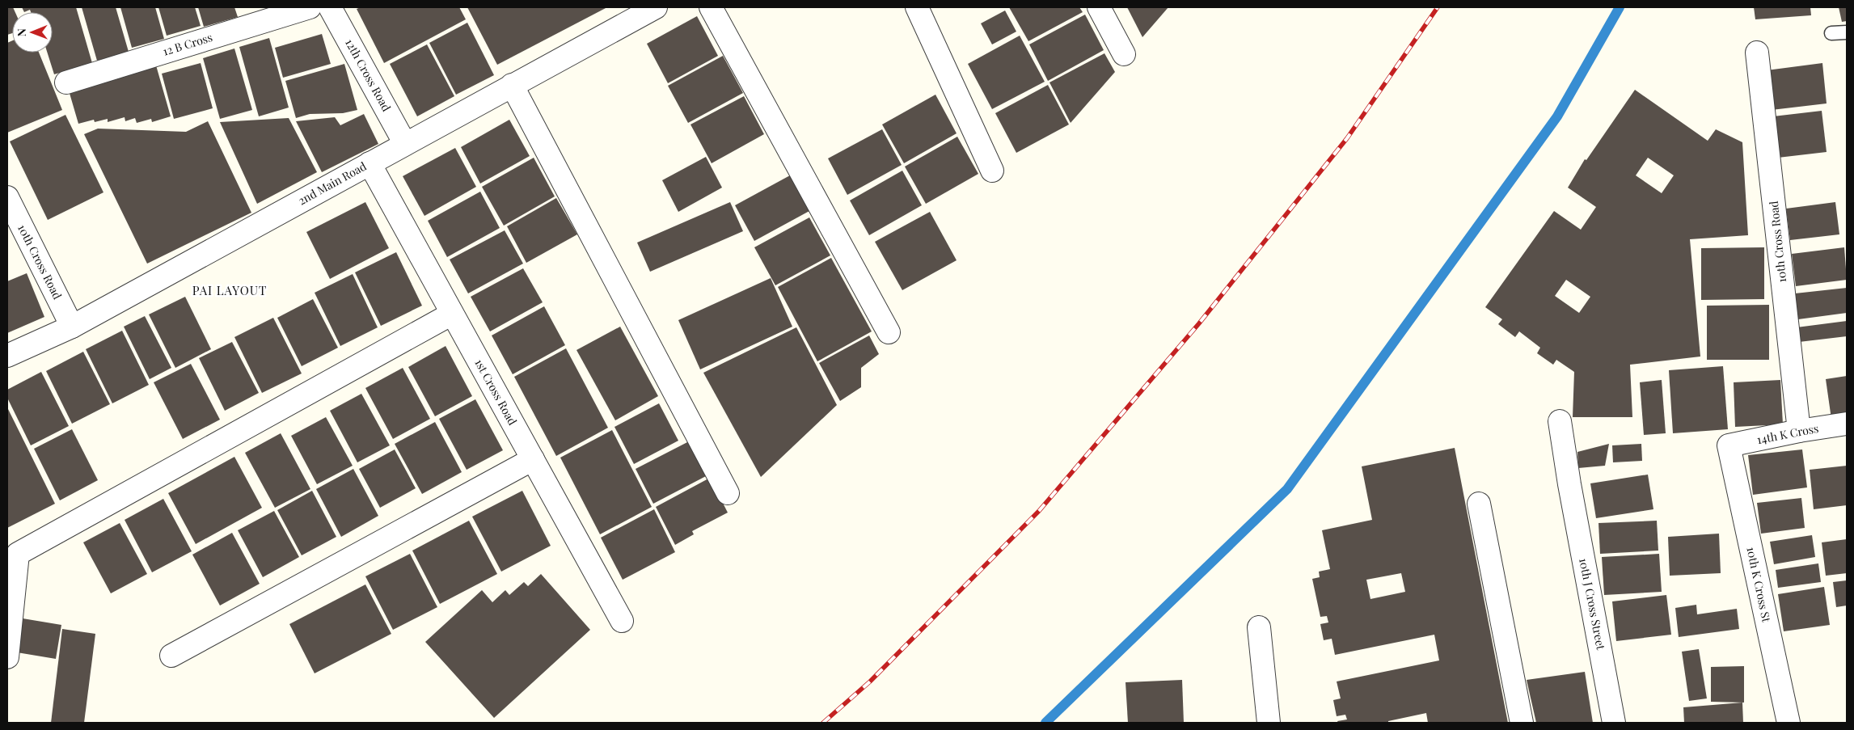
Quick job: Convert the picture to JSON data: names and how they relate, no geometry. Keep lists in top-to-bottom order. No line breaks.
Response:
{"streets":{"street":["12 B Cross","12th Cross Road","2nd Main Road","10th Cross Road","1st Cross Road","14th K Cross","10th K Cross St","10th J Cross Street"]},"crossings":[["12th Cross Road","2nd Main Road"],["2nd Main Road","10th Cross Road"],["2nd Main Road","1st Cross Road"],["10th Cross Road","14th K Cross"],["14th K Cross","10th K Cross St"]],"districts":["PAI LAYOUT"],"north":"left"}
